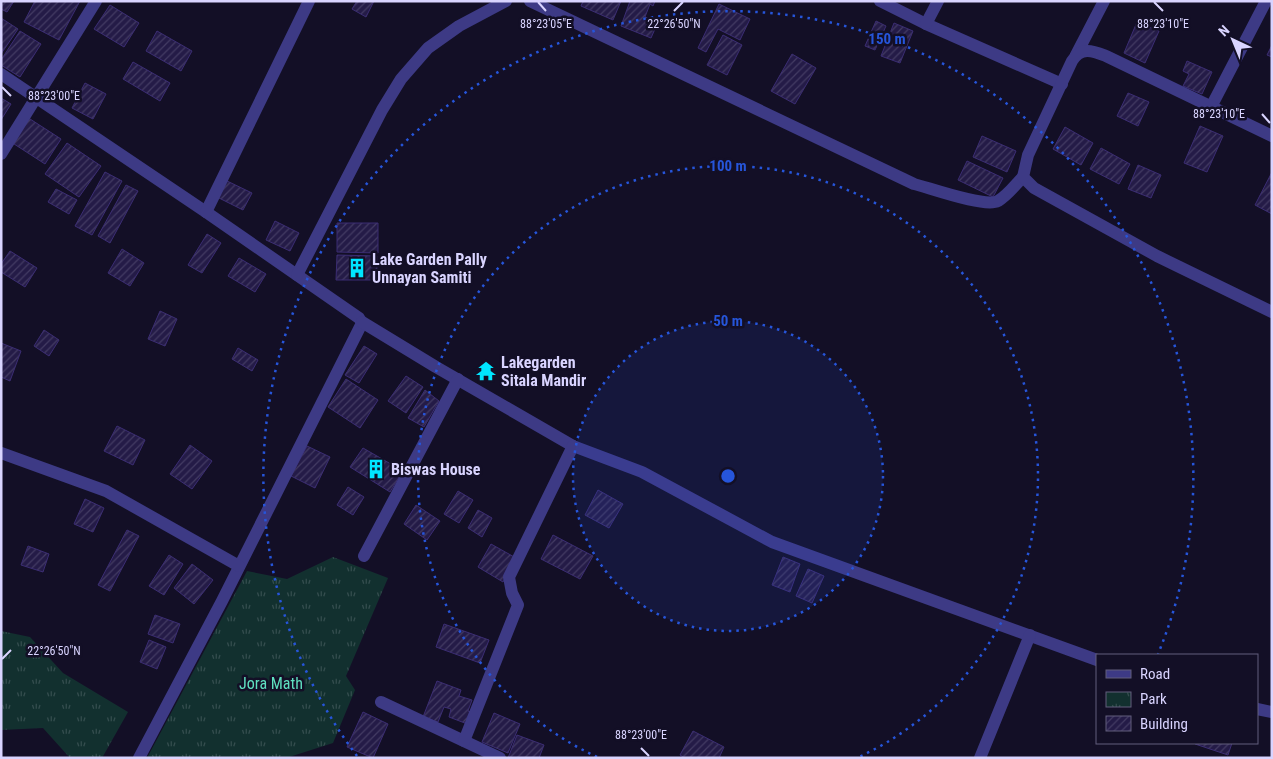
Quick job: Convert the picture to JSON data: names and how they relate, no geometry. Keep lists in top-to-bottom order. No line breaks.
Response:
{"parks":["Jora Math"],"places":{"building":["Lake Garden Pally Unnayan Samiti","Biswas House"],"temple":["Lakegarden Sitala Mandir"]},"legend":["Road","Park","Building"],"north":"top left","coordinates":["22°26'50\"N","88°23'05\"E","88°23'10\"E","88°23'00\"E"],"rings":["150 m","100 m","50 m"]}
